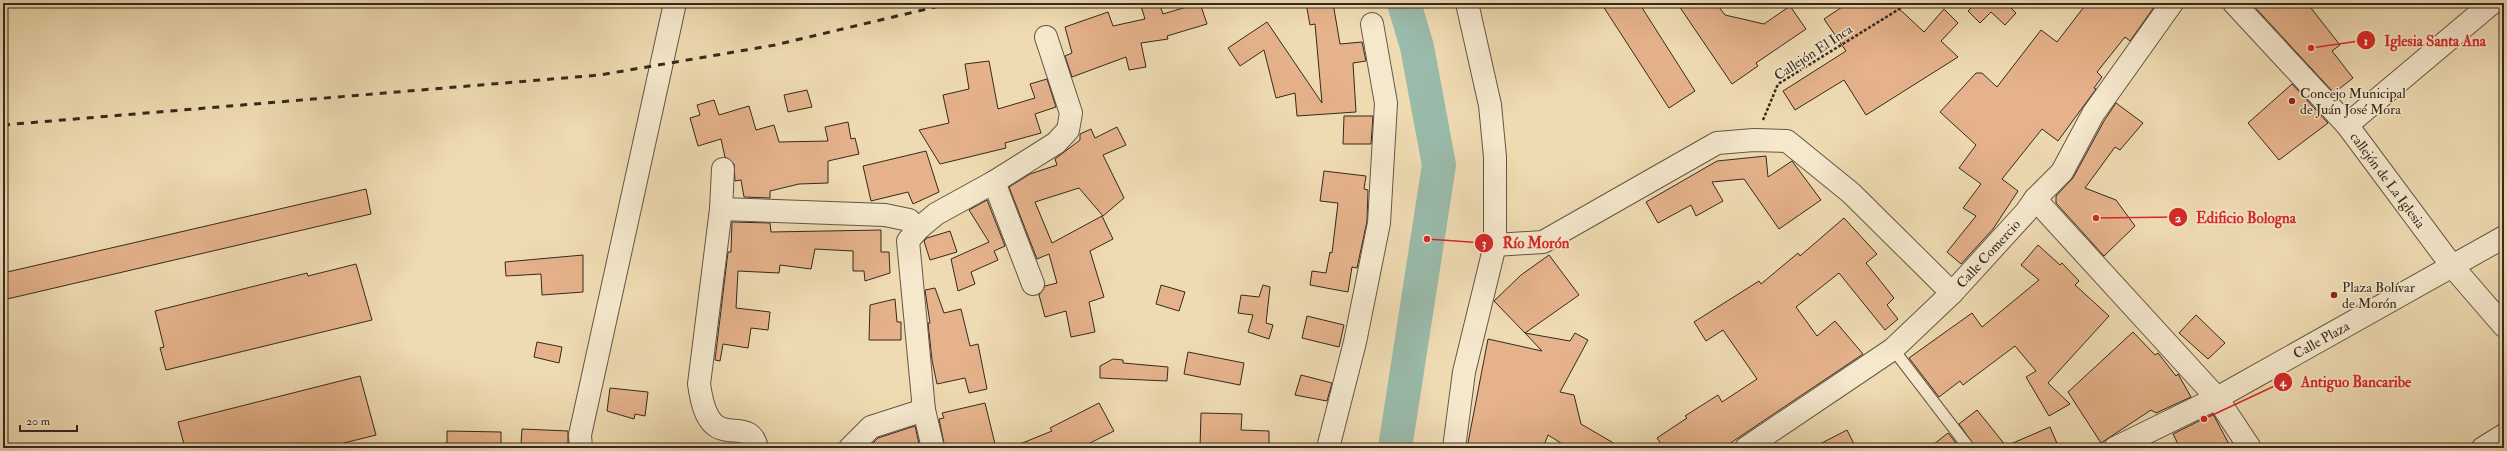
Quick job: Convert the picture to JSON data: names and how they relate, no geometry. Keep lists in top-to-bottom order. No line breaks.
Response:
{"streets":{"street":["callejón de La Iglesia","Calle Comercio","Calle Plaza"],"path":["Callejón El Inca"]},"crossings":[["callejón de La Iglesia","Calle Plaza"]],"places":["Iglesia Santa Ana","Concejo Municipal de Juán José Mora","Edificio Bologna","Río Morón","Plaza Bolívar de Morón","Antiguo Bancaribe"],"scale_bar":"20 m"}
